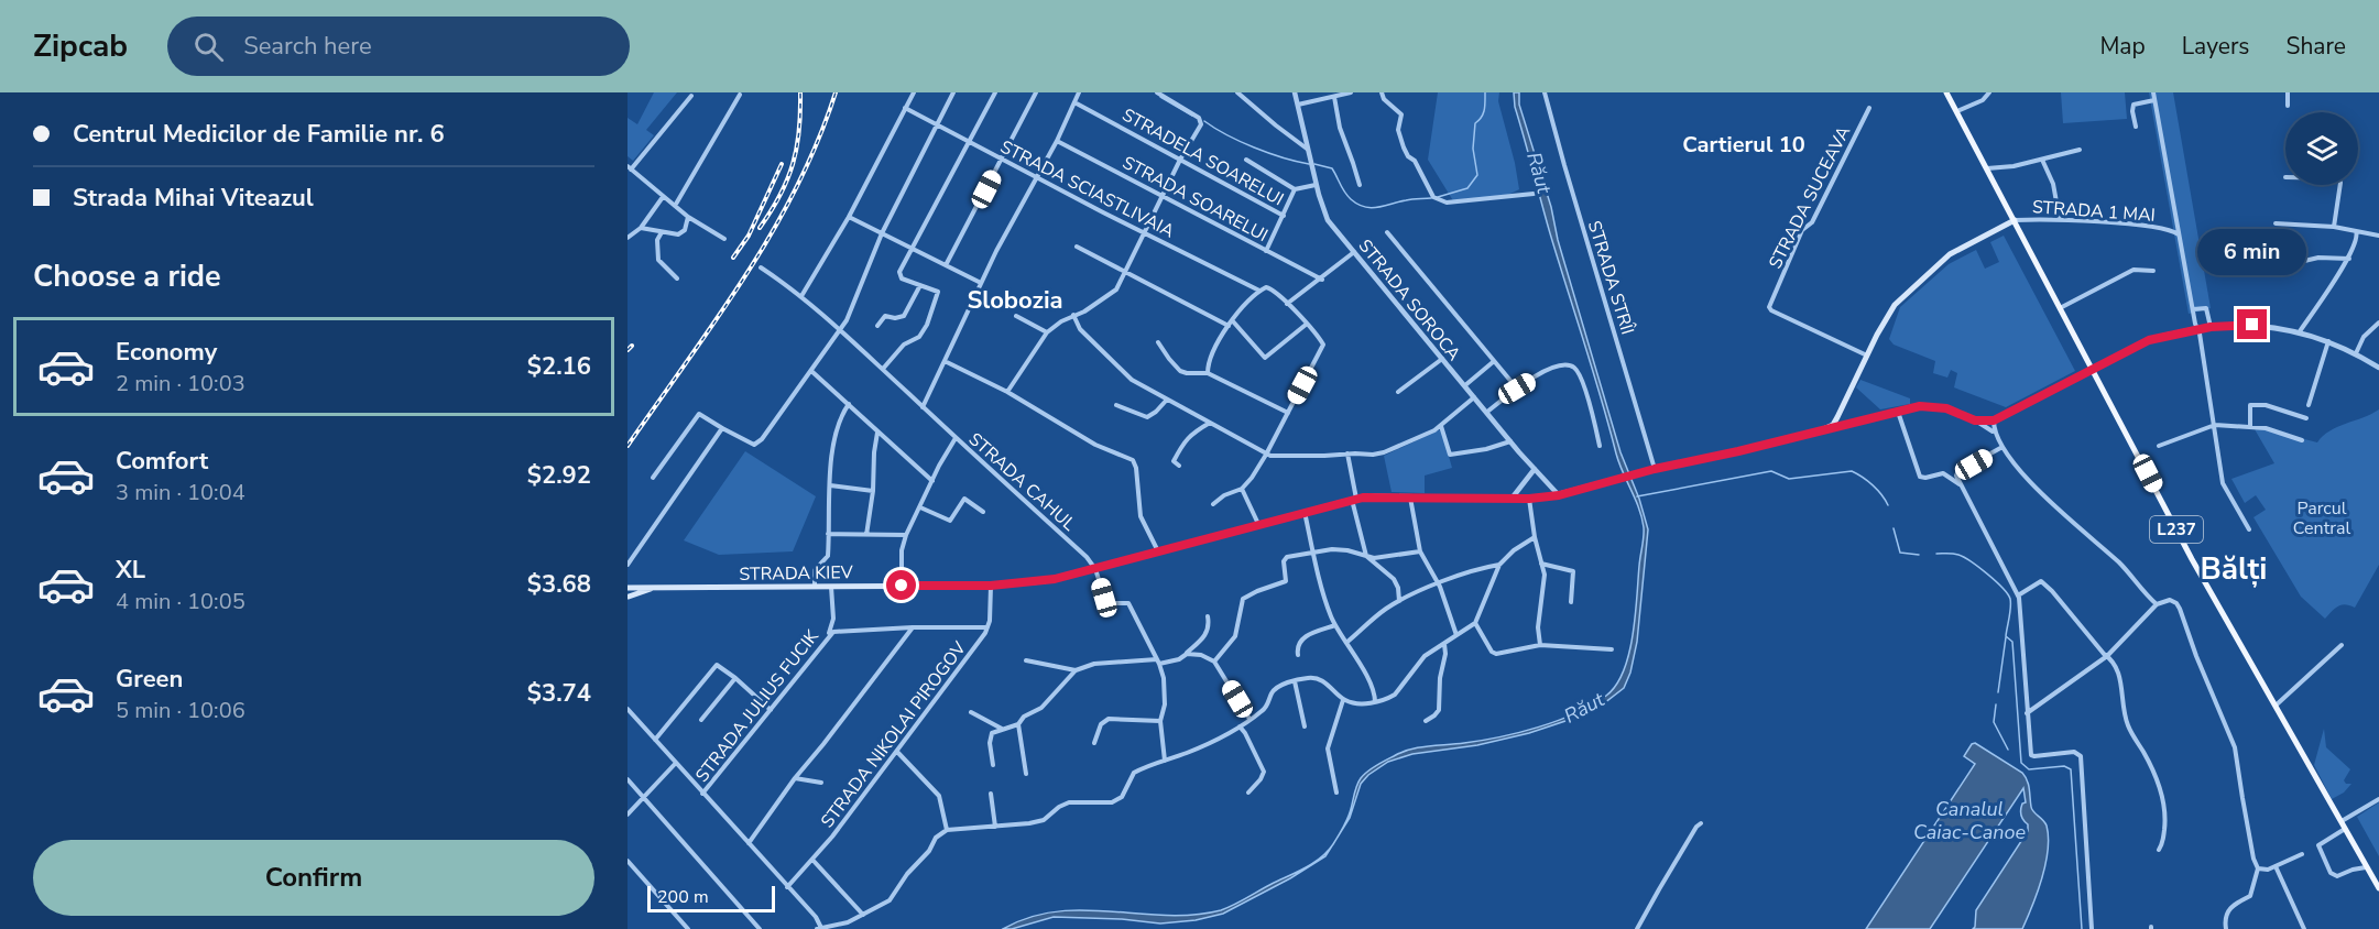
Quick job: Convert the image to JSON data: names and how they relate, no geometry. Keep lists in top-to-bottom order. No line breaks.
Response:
{"streets":{"main road":["STRADA 1 MAI","L237","STRADA KIEV"],"street":["STRADELA SOARELUI","STRADA SCIASTLIVAIA","STRADA SUCEAVA","STRADA SOARELUI","STRADA STRÎI","STRADA SOROCA","STRADA CAHUL","STRADA JULIUS FUCIK","STRADA NIKOLAI PIROGOV"]},"crossings":[["STRADELA SOARELUI","STRADA SOARELUI"],["STRADA SUCEAVA","STRADA 1 MAI"],["STRADA 1 MAI","STRADA KIEV"],["STRADA STRÎI","STRADA KIEV"],["STRADA SOROCA","STRADA KIEV"],["STRADA CAHUL","STRADA KIEV"],["L237","STRADA KIEV"],["STRADA JULIUS FUCIK","STRADA NIKOLAI PIROGOV"]],"districts":["Cartierul 10","Slobozia","Bălți"],"water":["Răut","Canalul Caiac-Canoe"],"parks":["Parcul Central"],"scale_bar":"200 m","page":{"header":"Zipcab","search":"Search here","nav":["Map","Layers","Share"],"banner":["Centrul Medicilor de Familie nr. 6","Strada Mihai Viteazul"],"bubble":"6 min","heading":"Choose a ride","list":[{"name":"Economy","note":"2 min · 10:03","value":"$2.16"},{"name":"Comfort","note":"3 min · 10:04","value":"$2.92"},{"name":"XL","note":"4 min · 10:05","value":"$3.68"},{"name":"Green","note":"5 min · 10:06","value":"$3.74"}],"buttons":"Confirm","scale":"200 m"}}
